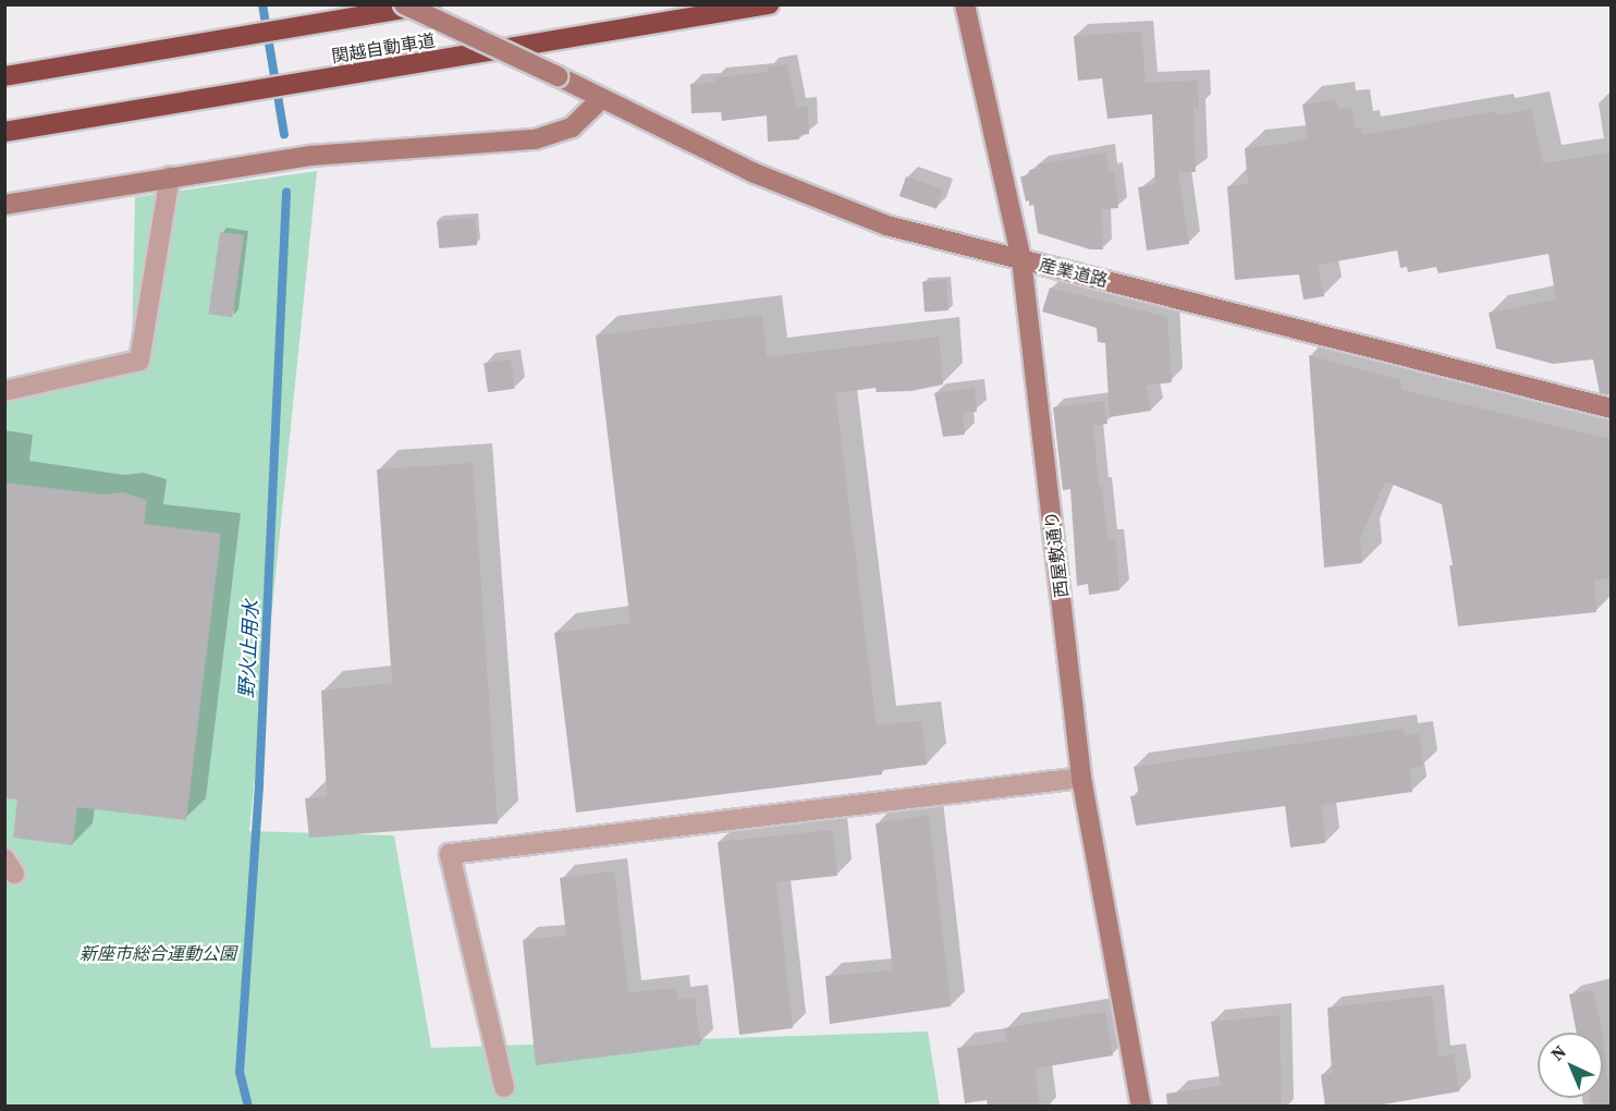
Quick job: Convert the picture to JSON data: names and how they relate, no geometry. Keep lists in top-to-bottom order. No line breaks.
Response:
{"streets":{"highway":["関越自動車道"],"street":["産業道路","西屋敷通り"]},"crossings":[["産業道路","西屋敷通り"]],"water":["野火止用水"],"parks":["新座市総合運動公園"],"north":"top left"}
